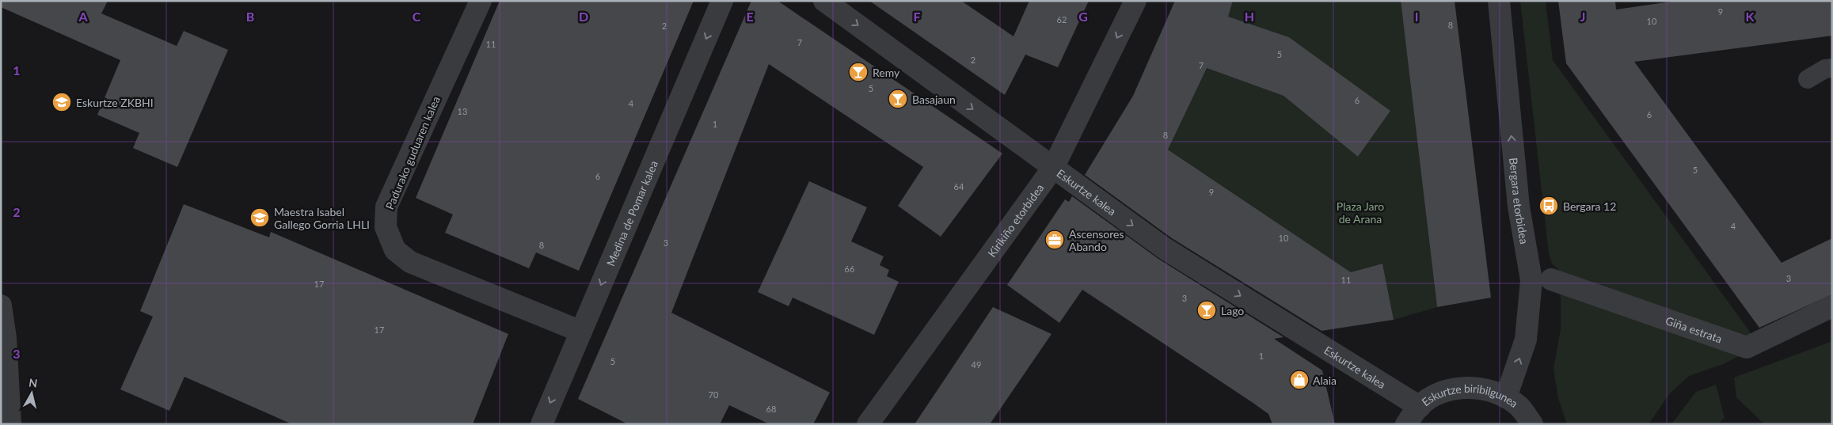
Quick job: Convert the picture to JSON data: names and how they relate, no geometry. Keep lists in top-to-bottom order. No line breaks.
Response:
{"streets":{"street":["Padurako guduaren kalea","Eskurtze kalea","Bergara etorbidea","Medina de Pomar kalea","Kirikiño etorbidea","Giña estrata","Eskurtze biribilgunea"]},"crossings":[["Padurako guduaren kalea","Medina de Pomar kalea"],["Eskurtze kalea","Kirikiño etorbidea"],["Eskurtze kalea","Eskurtze biribilgunea"],["Bergara etorbidea","Eskurtze biribilgunea"]],"one_way":["Eskurtze kalea","Bergara etorbidea","Medina de Pomar kalea","Kirikiño etorbidea"],"parks":["Plaza Jaro de Arana"],"places":{"bar":["Remy","Basajaun","Lago"],"school or university":["Eskurtze ZKBHI","Maestra Isabel Gallego Gorria LHLI"],"bus stop":["Bergara 12"],"office":["Ascensores Abando"],"shop":["Alaia"]},"house_numbers":["9","62","10","8","2","7","11","5","2","7","5","6","4","13","6","1","8","5","6","64","9","4","10","3","8","66","3","11","17","3","17","1","5","49","70","68"],"north":"top","grid":{"columns":["A","B","C","D","E","F","G","H","I","J","K"],"rows":["1","2","3"]}}
